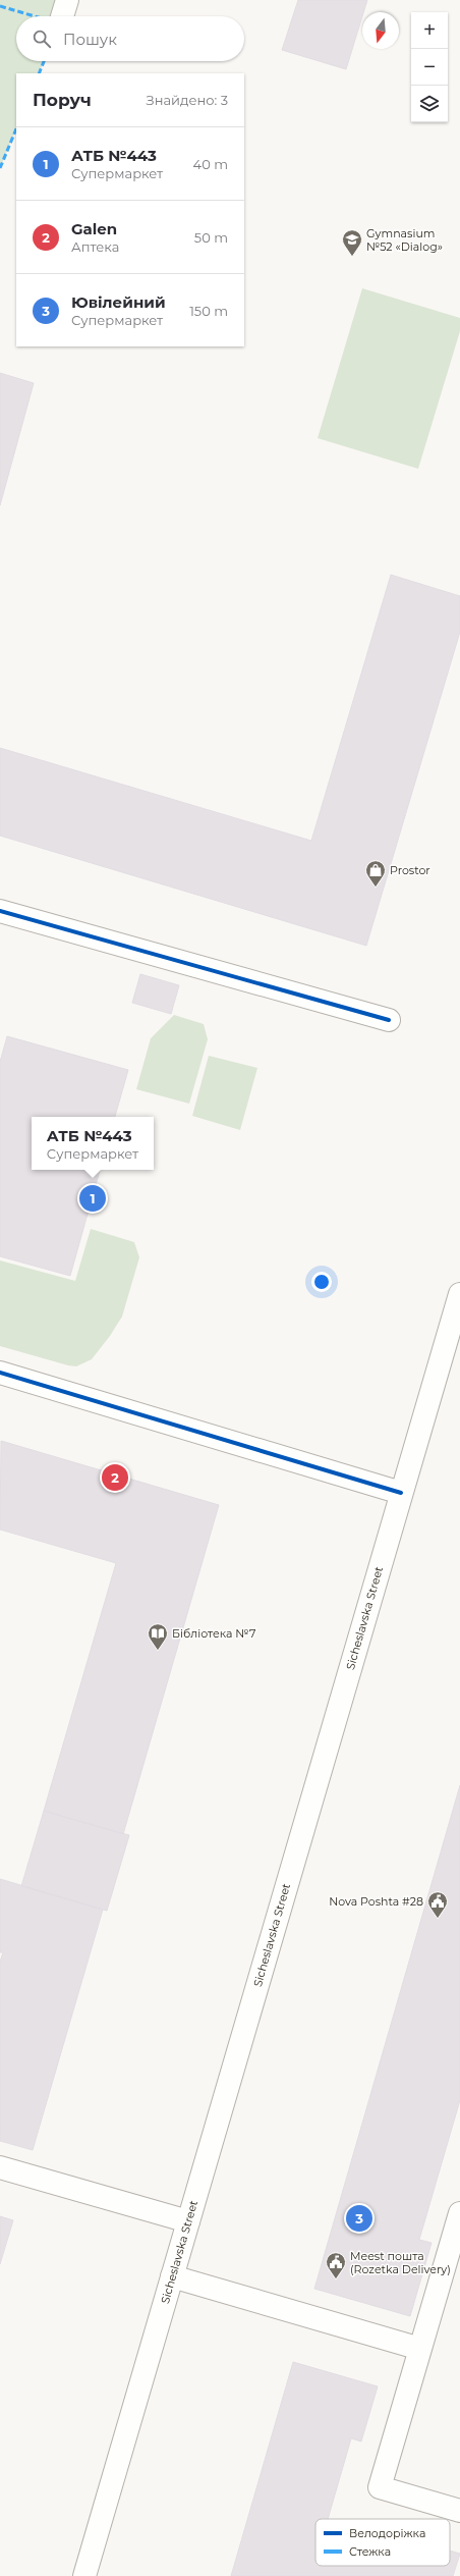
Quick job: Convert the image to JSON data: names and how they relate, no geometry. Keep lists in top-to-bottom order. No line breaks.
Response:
{"streets":{"main road":["Sicheslavska Street"]},"places":{"school or university":["Gymnasium №52 «Dialog»"],"shop":["Prostor"],"library":["Бібліотека №7"],"public building":["Nova Poshta #28","Meest пошта (Rozetka Delivery)"]},"legend":["Велодоріжка","Стежка"],"north":"bottom","page":{"map_buttons":["+","−"],"search":"Пошук","heading":["Поруч","Знайдено: 3"],"list":[{"mark":"1","name":"АТБ №443","note":"Супермаркет","value":"40 m"},{"mark":"2","name":"Galen","note":"Аптека","value":"50 m"},{"mark":"3","name":"Ювілейний","note":"Супермаркет","value":"150 m"}],"popup":["АТБ №443","Супермаркет"],"pins":["1","2","3"]}}
